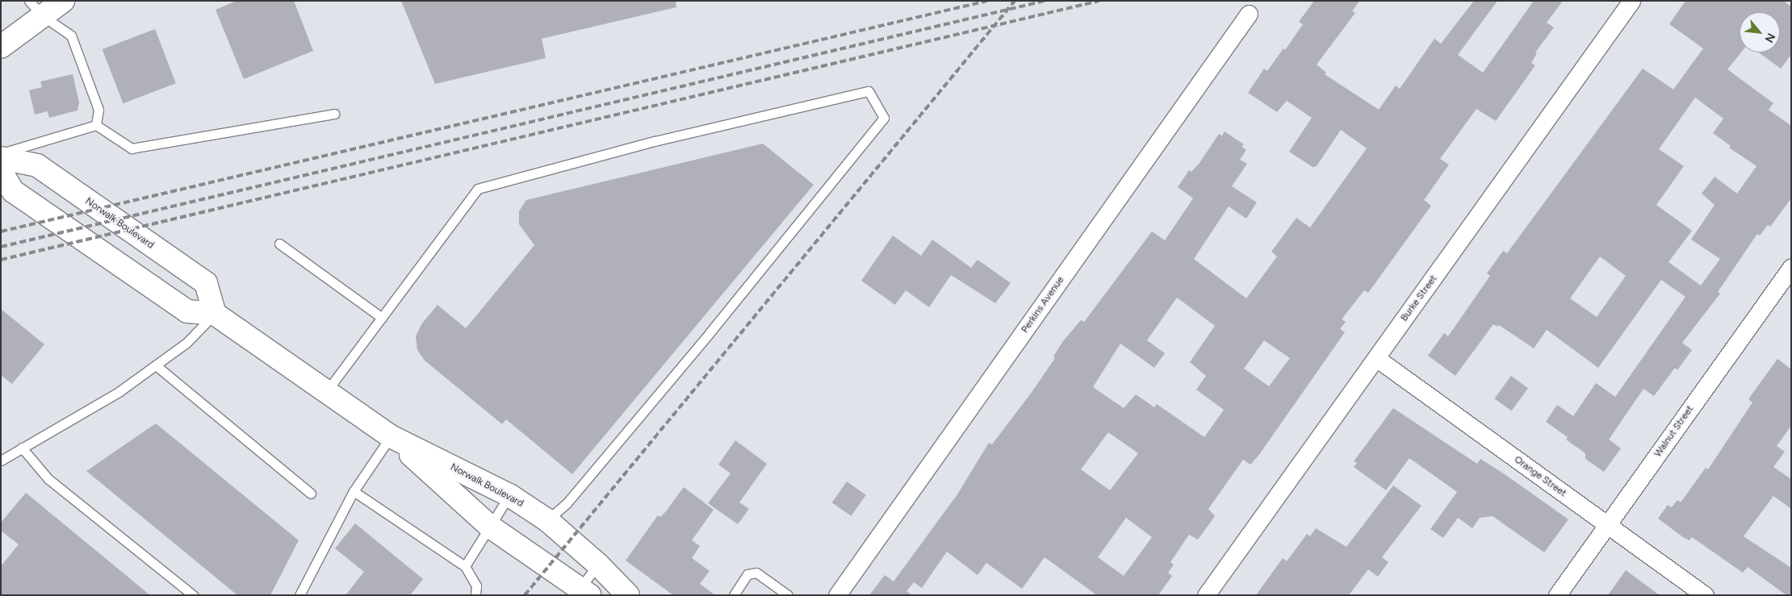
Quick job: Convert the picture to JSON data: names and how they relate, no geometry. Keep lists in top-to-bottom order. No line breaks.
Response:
{"streets":{"main road":["Norwalk Boulevard"],"street":["Burke Street","Perkins Avenue","Walnut Street","Orange Street"]},"crossings":[["Burke Street","Orange Street"],["Walnut Street","Orange Street"]],"north":"bottom right"}
